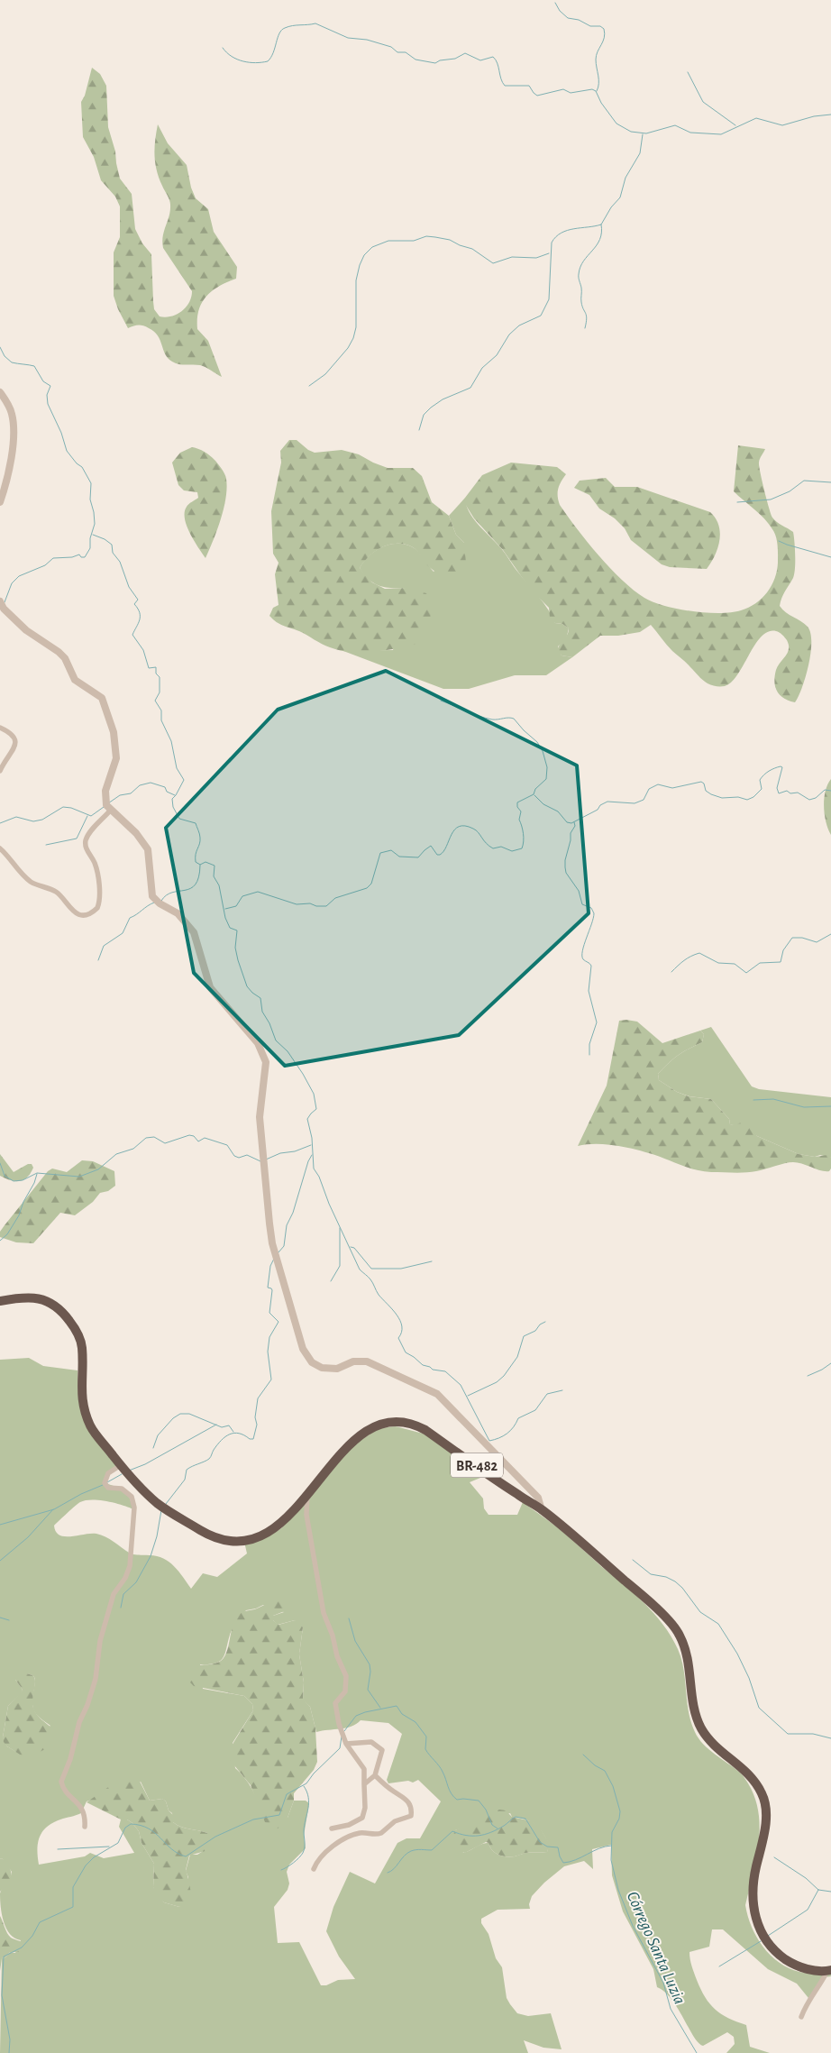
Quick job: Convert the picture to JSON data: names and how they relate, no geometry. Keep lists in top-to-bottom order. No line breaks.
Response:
{"streets":{"highway":["BR-482"]},"water":["Córrego Santa Luzia"]}
